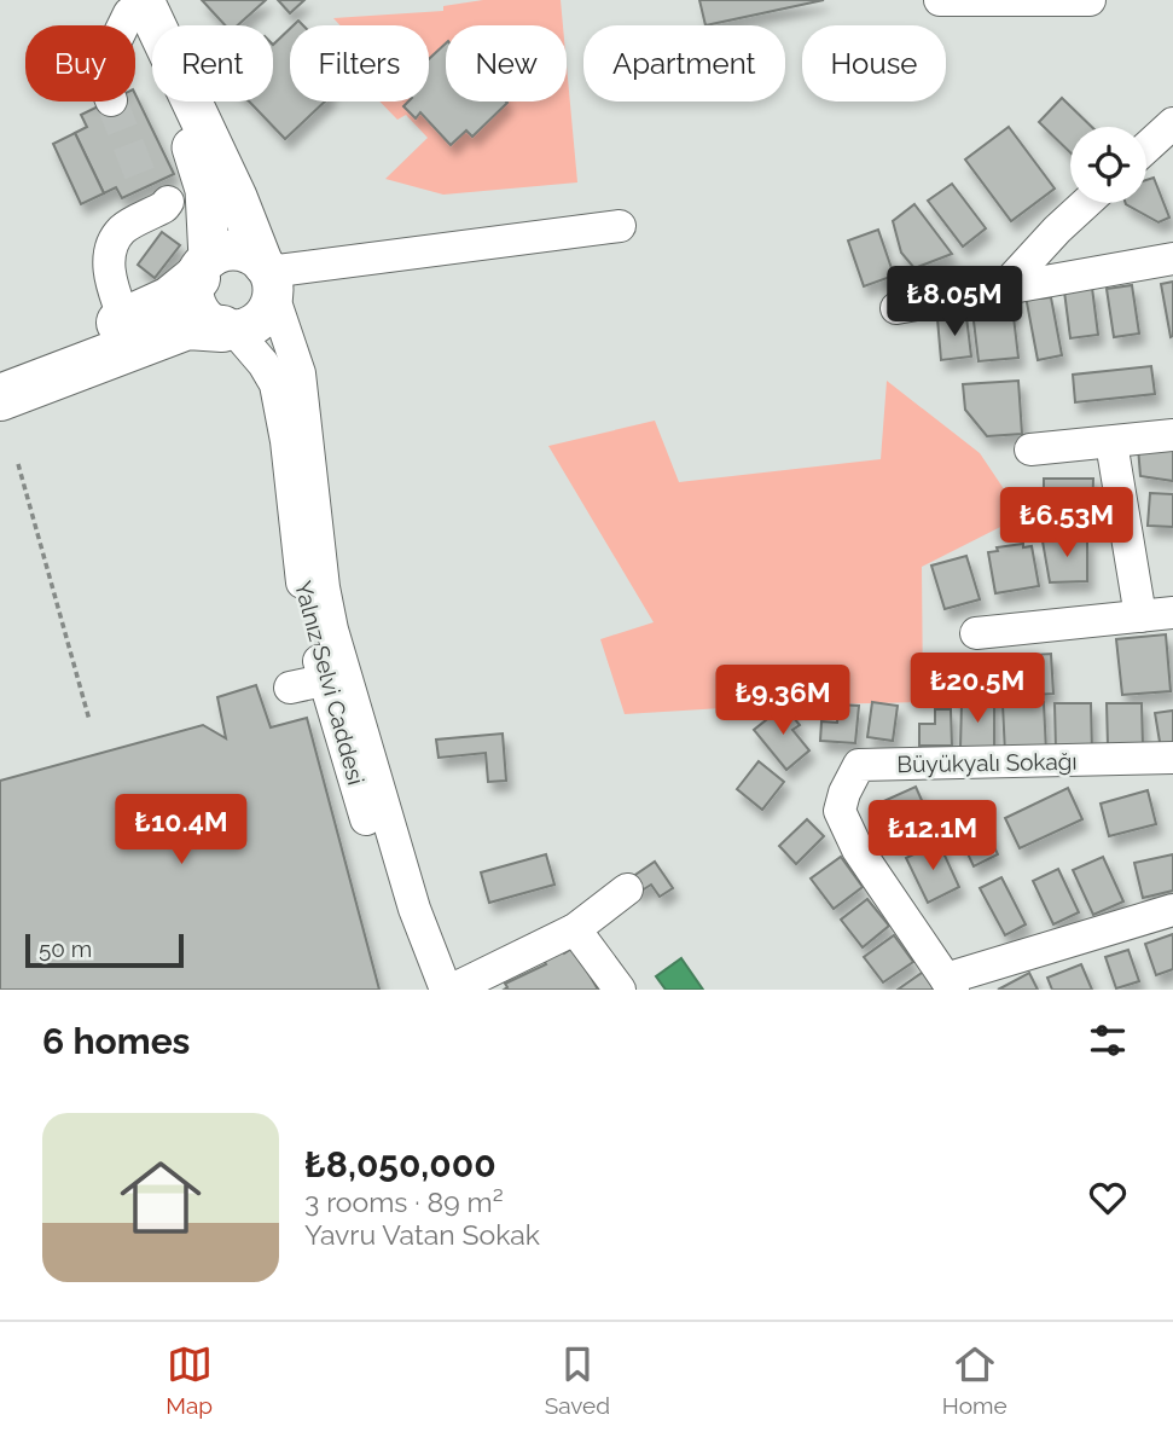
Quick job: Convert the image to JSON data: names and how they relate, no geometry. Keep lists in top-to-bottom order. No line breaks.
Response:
{"streets":{"main road":["Yalnız Selvi Caddesi"],"street":["Büyükyalı Sokağı"]},"scale_bar":"50 m","page":{"chip":["Buy","Rent","Filters","New","Apartment","House"],"price":["₺8.05M","₺6.53M","₺20.5M","₺9.36M","₺10.4M","₺12.1M"],"scale":"50 m","heading":"6 homes","list":[{"name":"₺8,050,000","note":"3 rooms · 89 m² · Yavru Vatan Sokak"}],"tabs":["Map","Saved","Home"]}}
